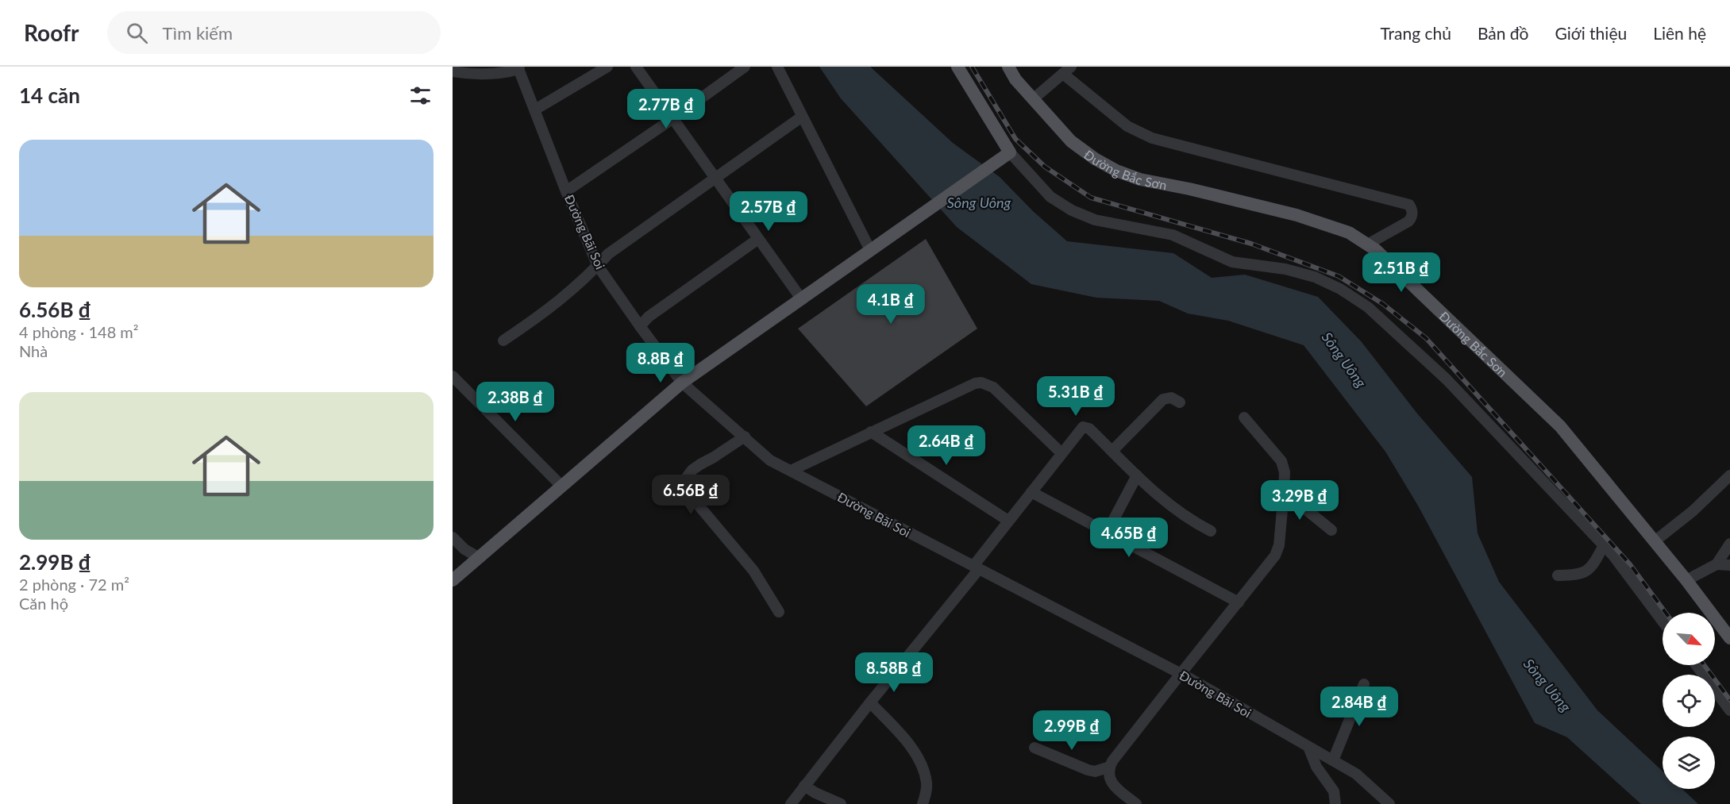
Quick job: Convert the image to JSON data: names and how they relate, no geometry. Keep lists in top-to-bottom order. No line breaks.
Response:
{"streets":{"main road":["Đường Bắc Sơn"],"street":["Đường Bãi Soi"]},"water":["Sông Uông"],"north":"bottom right","page":{"header":"Roofr","search":"Tìm kiếm","nav":["Trang chủ","Bản đồ","Giới thiệu","Liên hệ"],"heading":"14 căn","price":["2.77B ₫","2.57B ₫","2.51B ₫","4.1B ₫","8.8B ₫","5.31B ₫","2.38B ₫","2.64B ₫","6.56B ₫","3.29B ₫","4.65B ₫","8.58B ₫","2.84B ₫","2.99B ₫"],"list":[{"name":"6.56B ₫","note":"4 phòng · 148 m² · Nhà"},{"name":"2.99B ₫","note":"2 phòng · 72 m² · Căn hộ"}]}}
